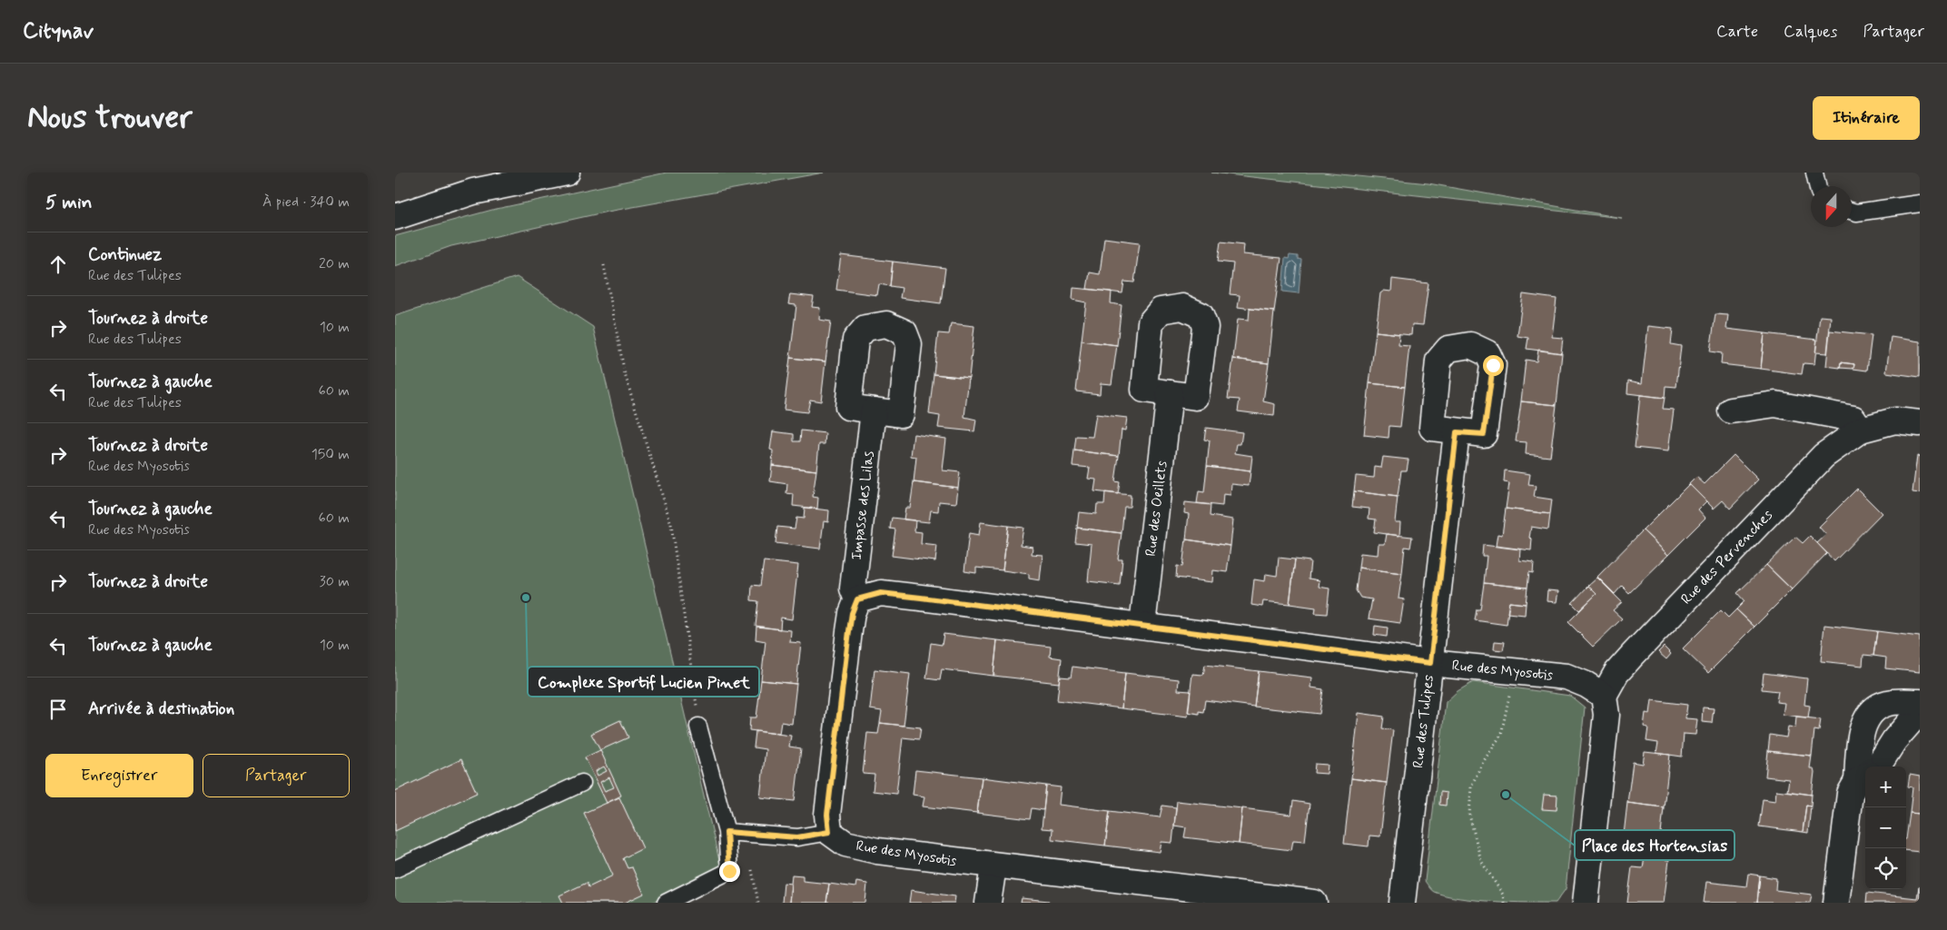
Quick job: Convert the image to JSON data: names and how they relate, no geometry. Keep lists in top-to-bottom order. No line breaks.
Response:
{"streets":{"street":["Impasse des Lilas","Rue des Oeillets","Rue des Pervenches","Rue des Myosotis","Rue des Tulipes"]},"crossings":[["Impasse des Lilas","Rue des Myosotis"],["Rue des Oeillets","Rue des Myosotis"],["Rue des Pervenches","Rue des Myosotis"],["Rue des Myosotis","Rue des Tulipes"]],"places":["Complexe Sportif Lucien Pinet","Place des Hortensias"],"north":"bottom","page":{"header":"Citynav","nav":["Carte","Calques","Partager"],"buttons":["Itinéraire",["Enregistrer","Partager"]],"title":"Nous trouver","heading":["5 min","À pied · 340 m"],"list":[["Continuez","Rue des Tulipes","20 m"],["Tournez à droite","Rue des Tulipes","10 m"],["Tournez à gauche","Rue des Tulipes","60 m"],["Tournez à droite","Rue des Myosotis","150 m"],["Tournez à gauche","Rue des Myosotis","60 m"],["Tournez à droite","30 m"],["Tournez à gauche","10 m"],"Arrivée à destination"],"map_buttons":["+","−"]}}
